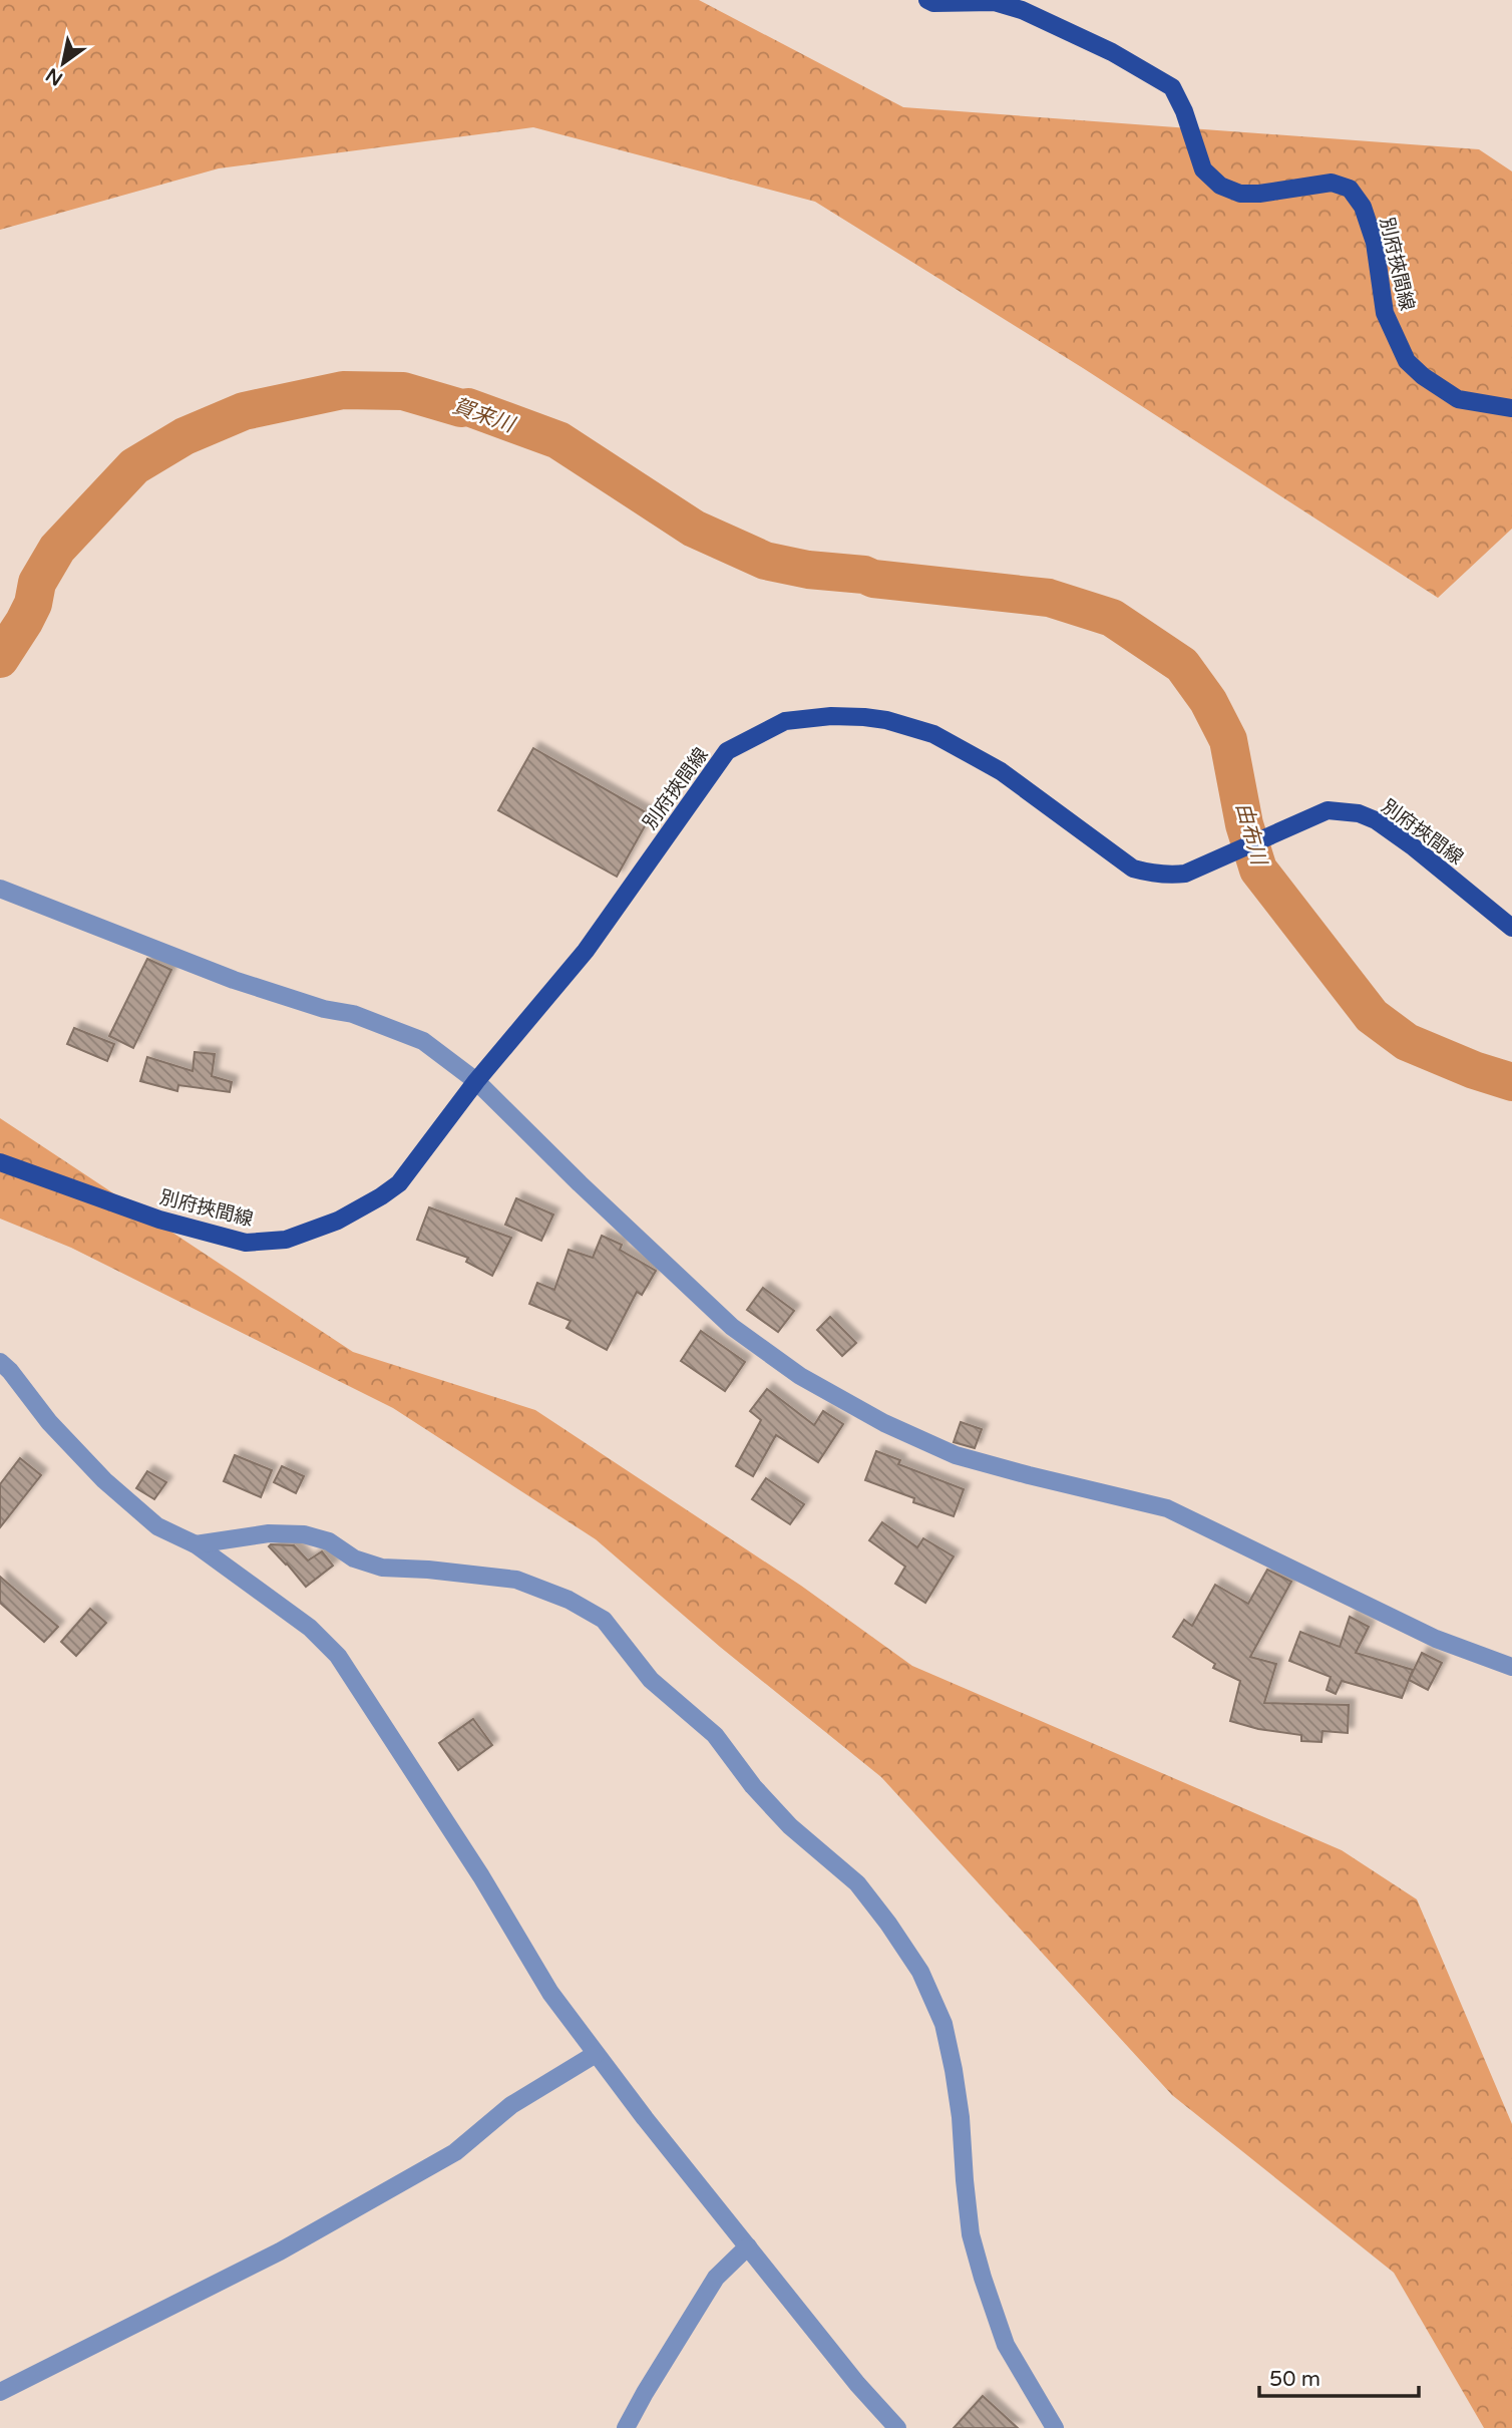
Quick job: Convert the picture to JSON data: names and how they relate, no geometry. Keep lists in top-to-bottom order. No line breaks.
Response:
{"streets":{"main road":["別府挾間線"]},"water":["賀来川","由布川"],"scale_bar":"50 m","north":"bottom left"}
